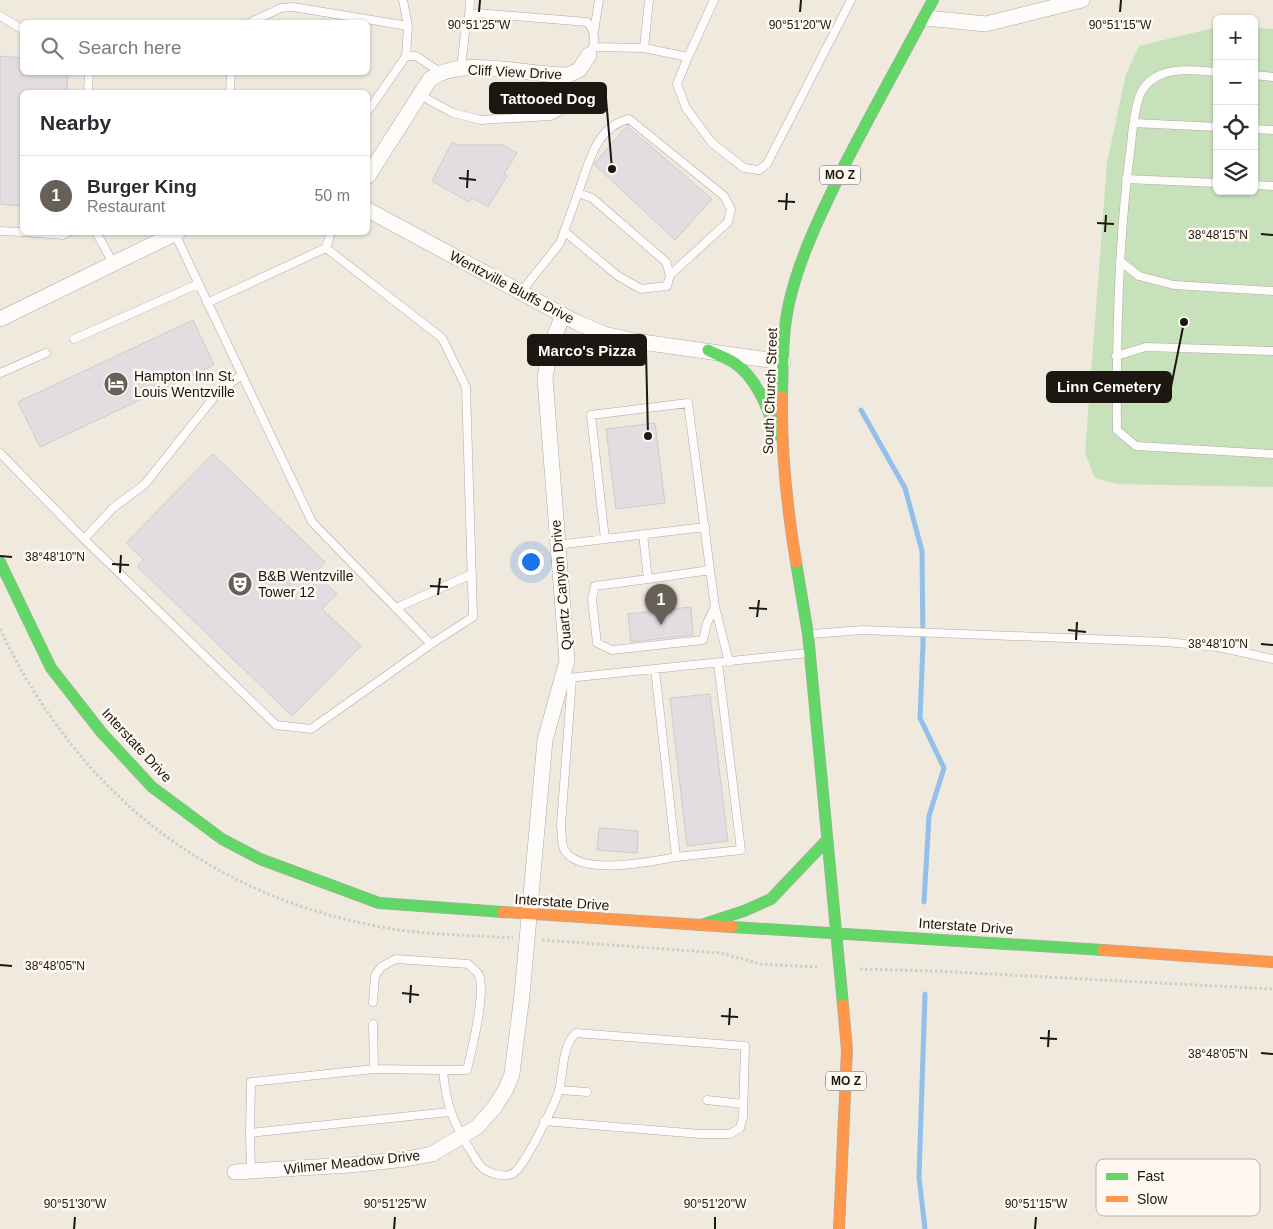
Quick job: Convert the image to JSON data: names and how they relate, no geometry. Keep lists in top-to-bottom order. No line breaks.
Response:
{"streets":{"main road":["MO Z","South Church Street","Interstate Drive"],"street":["Cliff View Drive","Wentzville Bluffs Drive","Quartz Canyon Drive","Wilmer Meadow Drive"]},"crossings":[["MO Z","South Church Street"],["MO Z","Interstate Drive"],["Wentzville Bluffs Drive","South Church Street"],["Wentzville Bluffs Drive","Quartz Canyon Drive"],["Quartz Canyon Drive","Interstate Drive"],["Quartz Canyon Drive","Wilmer Meadow Drive"],["Interstate Drive","Wilmer Meadow Drive"]],"places":{"other":["Tattooed Dog","Linn Cemetery","Marco's Pizza"],"hotel":["Hampton Inn St. Louis Wentzville"],"theatre":["B&B Wentzville Tower 12"]},"legend":["Fast","Slow"],"page":{"map_buttons":["+","−"],"search":"Search here","heading":"Nearby","list":[{"mark":"1","name":"Burger King","note":"Restaurant","value":"50 m"}],"pins":"1"},"coordinates":["90°51'25\"W","90°51'20\"W","90°51'15\"W","38°48'15\"N","38°48'10\"N","38°48'05\"N","90°51'30\"W"]}
